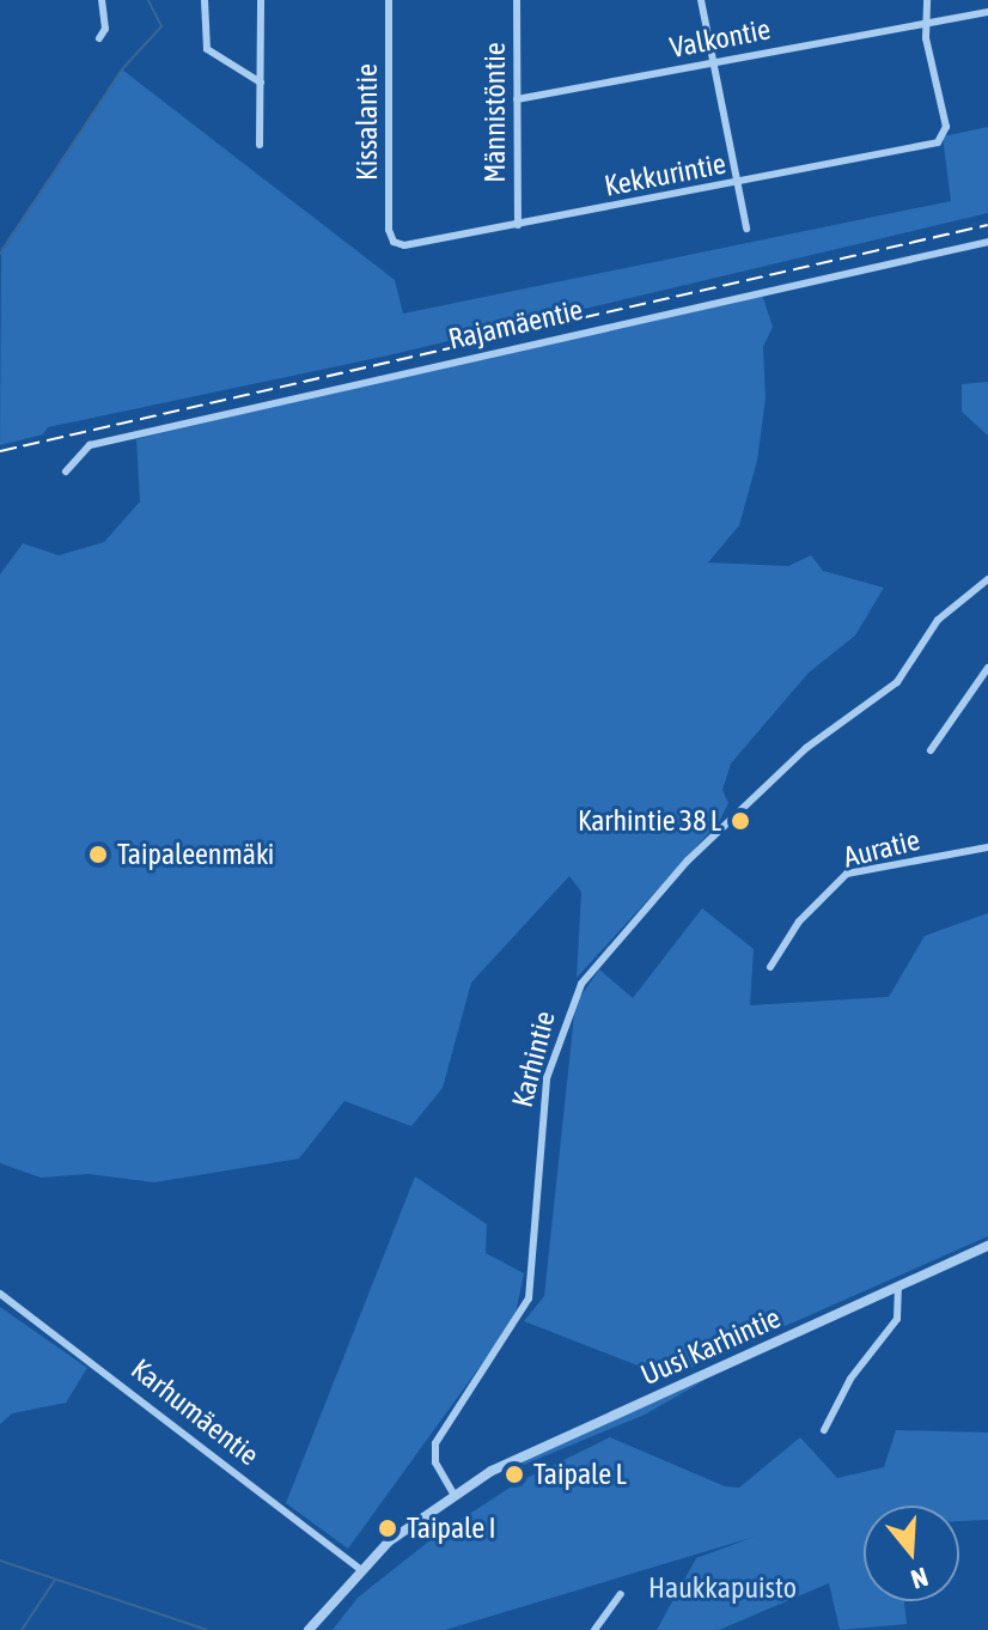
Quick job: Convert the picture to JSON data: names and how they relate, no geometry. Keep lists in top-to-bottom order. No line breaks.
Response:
{"streets":{"street":["Valkontie","Männistöntie","Kissalantie","Kekkurintie","Rajamäentie","Auratie","Karhintie","Uusi Karhintie","Karhumäentie"]},"crossings":[["Valkontie","Männistöntie"],["Valkontie","Kekkurintie"],["Männistöntie","Kekkurintie"],["Kissalantie","Kekkurintie"],["Karhintie","Uusi Karhintie"]],"parks":["Haukkapuisto"],"places":["Karhintie 38 L","Taipaleenmäki","Taipale L","Taipale I"],"north":"bottom"}
